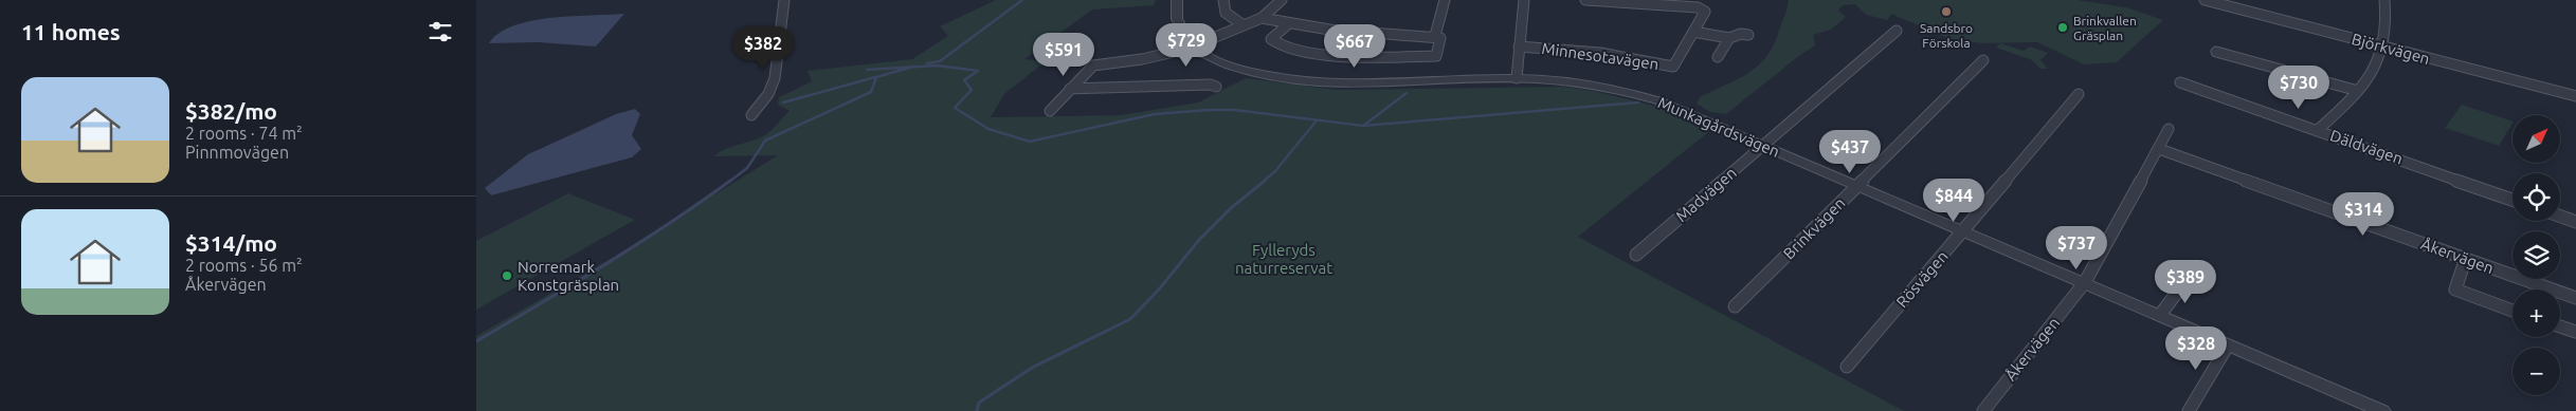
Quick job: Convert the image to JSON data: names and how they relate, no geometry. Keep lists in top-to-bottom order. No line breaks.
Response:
{"streets":{"street":["Björkvägen","Minnesotavägen","Munkagårdsvägen","Däldvägen","Madvägen","Brinkvägen","Åkervägen","Rösvägen"]},"crossings":[["Minnesotavägen","Munkagårdsvägen"],["Munkagårdsvägen","Madvägen"],["Munkagårdsvägen","Brinkvägen"],["Munkagårdsvägen","Åkervägen"],["Munkagårdsvägen","Rösvägen"]],"parks":["Fylleryds naturreservat"],"places":["Sandsbro Förskola","Brinkvallen Gräsplan","Norremark Konstgräsplan"],"north":"top right","page":{"heading":"11 homes","price":["$729","$667","$382","$591","$730","$437","$844","$314","$737","$389","$328"],"list":[{"name":"$382/mo","note":"2 rooms · 74 m² · Pinnmovägen"},{"name":"$314/mo","note":"2 rooms · 56 m² · Åkervägen"}],"map_buttons":["+","−"]}}
